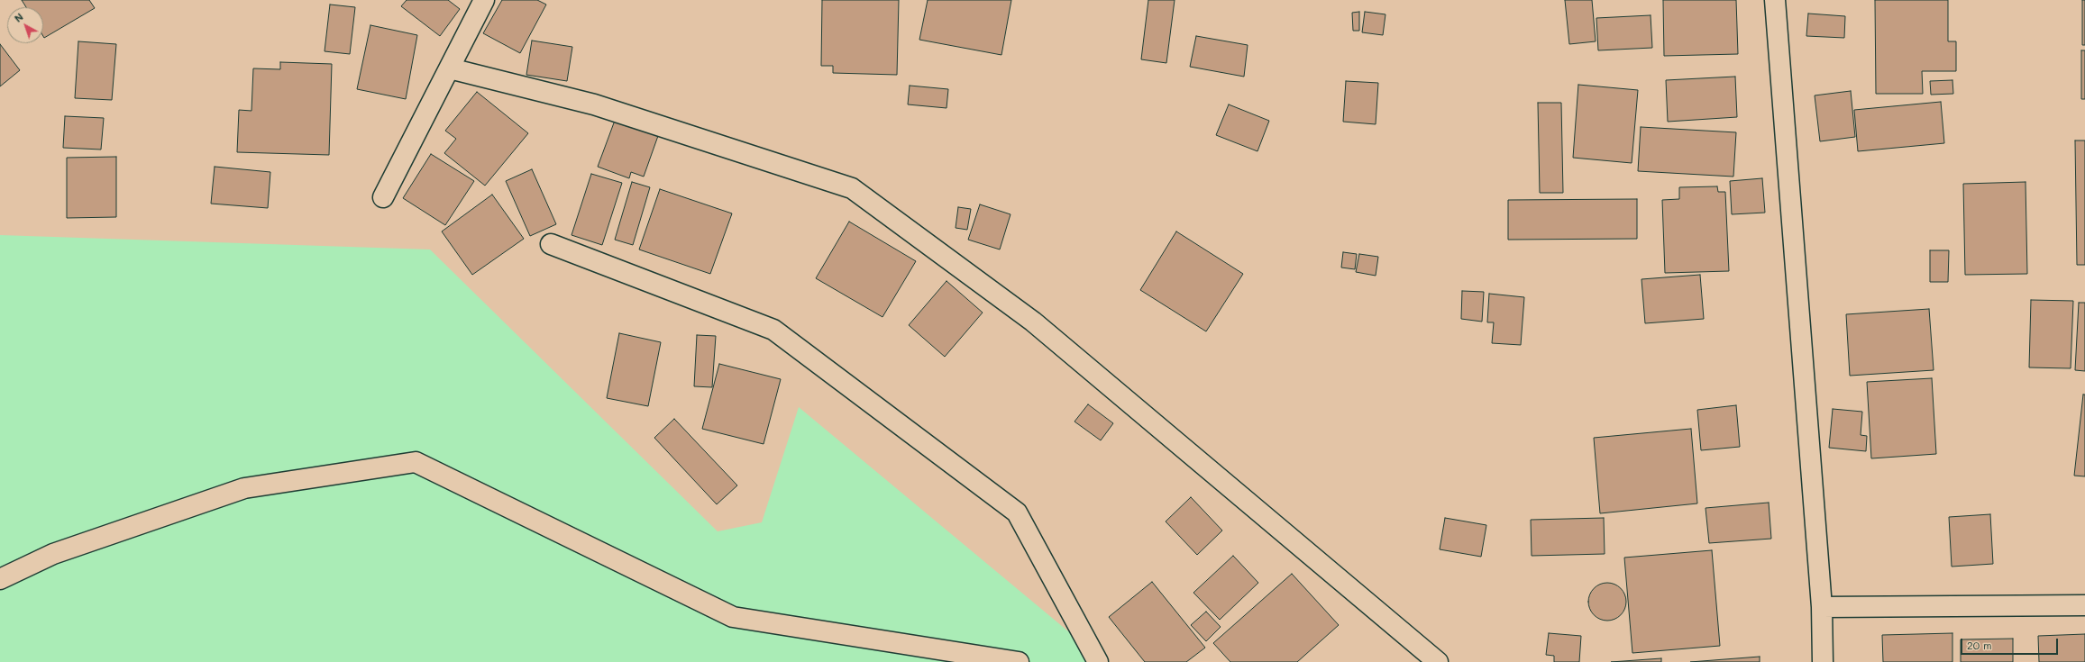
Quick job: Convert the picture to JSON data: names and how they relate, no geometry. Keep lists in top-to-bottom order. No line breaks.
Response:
{"scale_bar":"20 m","north":"top left"}
